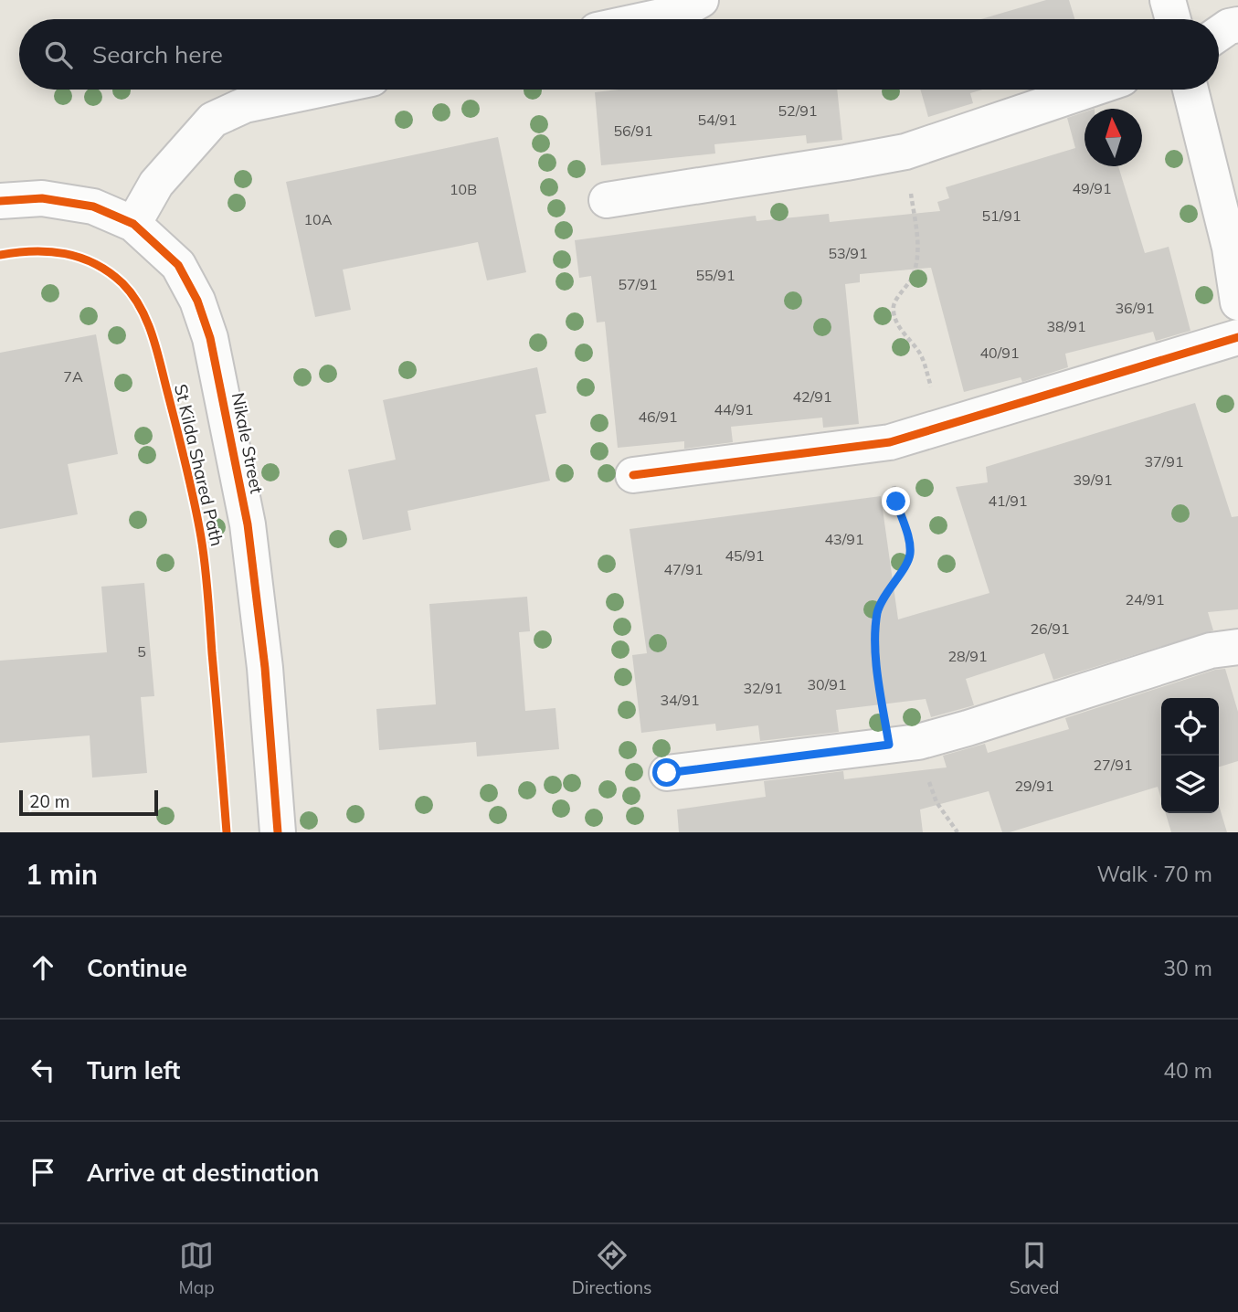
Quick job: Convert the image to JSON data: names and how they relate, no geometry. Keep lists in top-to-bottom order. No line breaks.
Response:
{"streets":{"street":["Nikale Street"],"cycle path":["St Kilda Shared Path"]},"house_numbers":["52/91","54/91","56/91","49/91","10B","51/91","10A","53/91","55/91","57/91","36/91","38/91","40/91","7A","42/91","44/91","46/91","37/91","39/91","41/91","43/91","45/91","47/91","24/91","26/91","5","28/91","30/91","32/91","34/91","27/91","29/91"],"scale_bar":"20 m","north":"top","page":{"search":"Search here","scale":"20 m","heading":["1 min","Walk · 70 m"],"list":[["Continue","30 m"],["Turn left","40 m"],"Arrive at destination"],"nav":["Map","Directions","Saved"]}}
